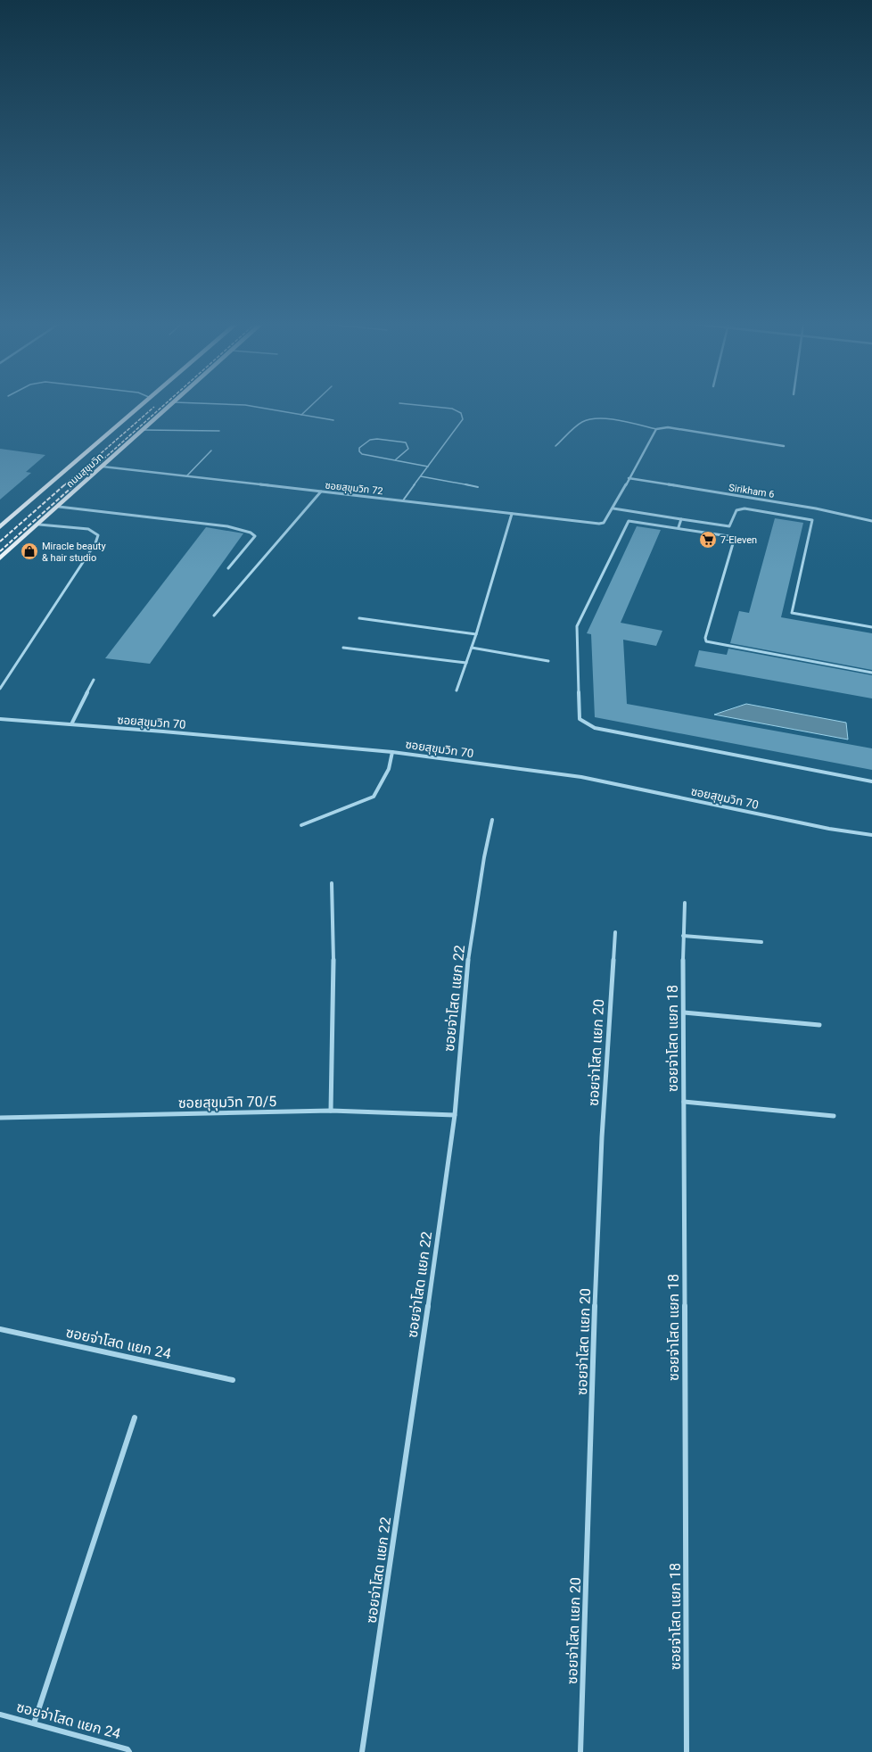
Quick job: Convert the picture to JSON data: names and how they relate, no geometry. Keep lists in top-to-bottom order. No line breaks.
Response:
{"streets":{"highway":["ถนนสุขุมวิท"],"street":["ซอยสุขุมวิท 72","Sirikham 6","ซอยสุขุมวิท 70","ซอยจ่าโสด แยก 22","ซอยจ่าโสด แยก 18","ซอยจ่าโสด แยก 20","ซอยสุขุมวิท 70/5","ซอยจ่าโสด แยก 24"]},"crossings":[["ถนนสุขุมวิท","ซอยสุขุมวิท 72"],["ซอยจ่าโสด แยก 22","ซอยสุขุมวิท 70/5"]],"places":{"supermarket":["7-Eleven"],"shop":["Miracle beauty & hair studio"]}}
